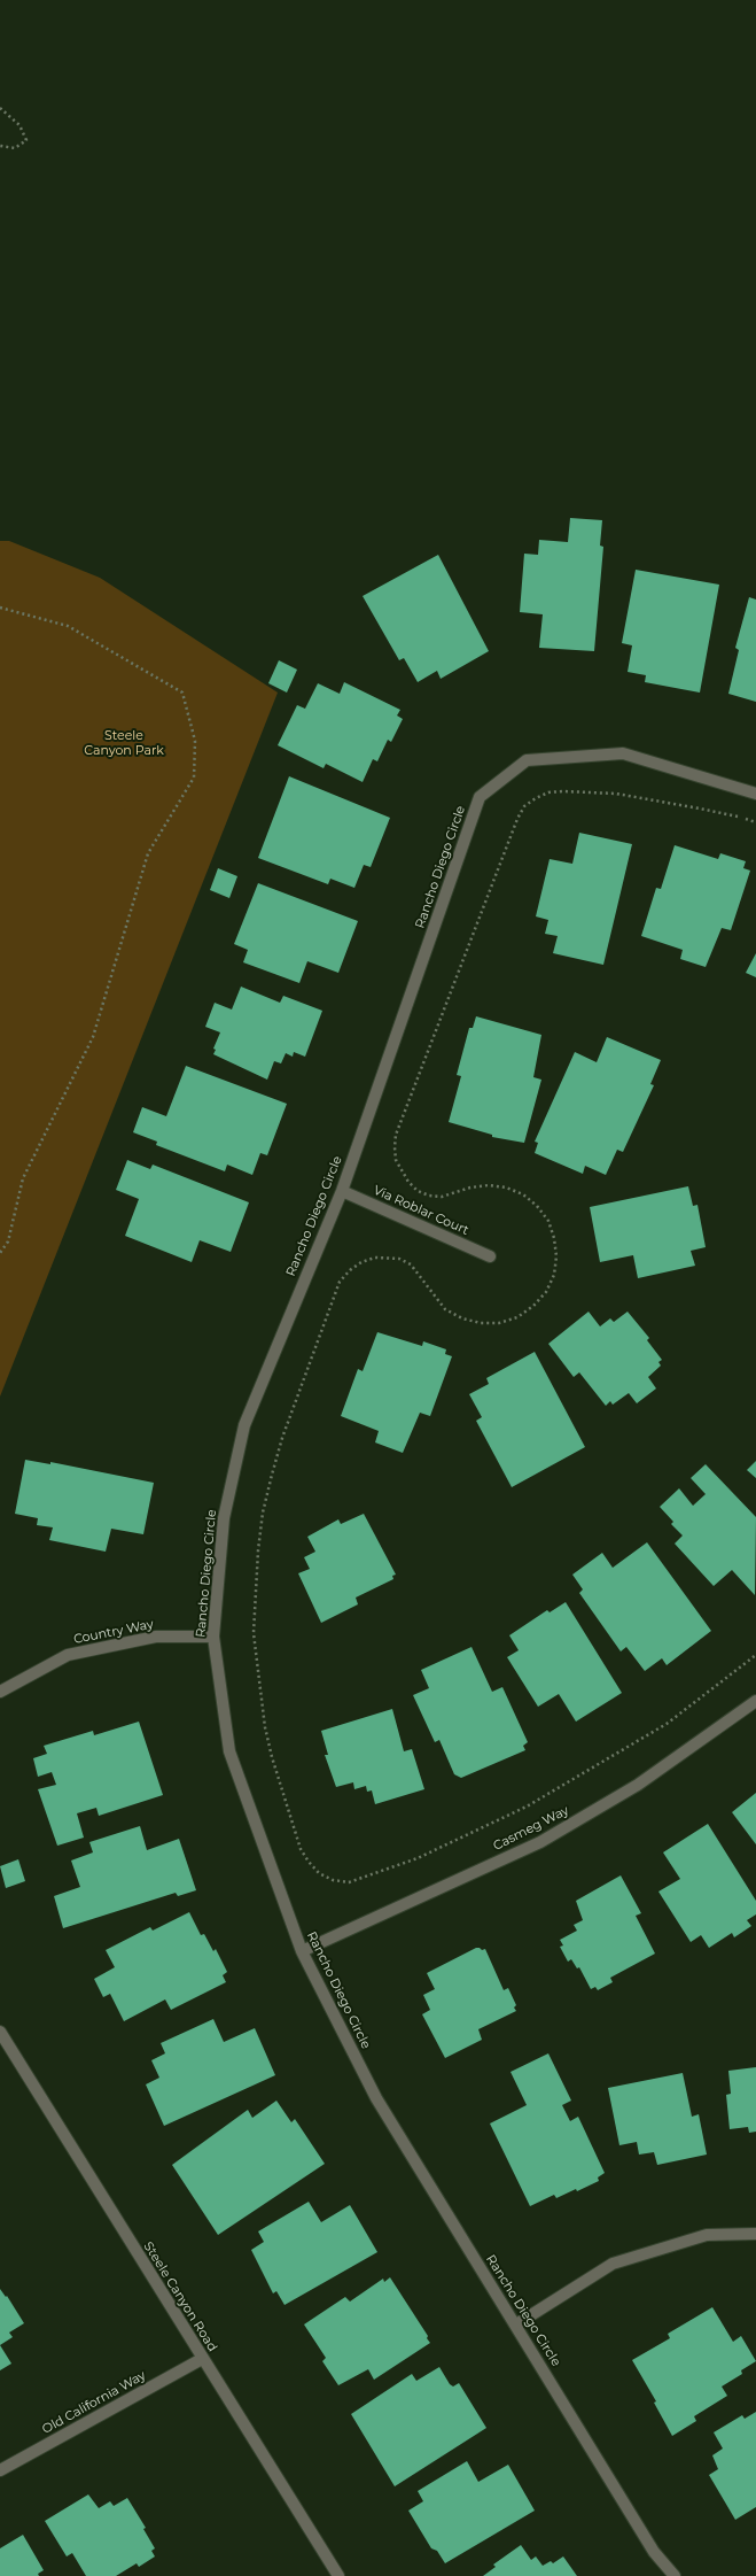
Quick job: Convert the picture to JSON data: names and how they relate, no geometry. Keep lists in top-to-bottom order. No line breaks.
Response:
{"streets":{"street":["Rancho Diego Circle","Via Roblar Court","Country Way","Casmeg Way","Steele Canyon Road","Old California Way"]},"crossings":[["Rancho Diego Circle","Via Roblar Court"],["Rancho Diego Circle","Country Way"],["Rancho Diego Circle","Casmeg Way"],["Steele Canyon Road","Old California Way"]],"parks":["Steele Canyon Park"]}
